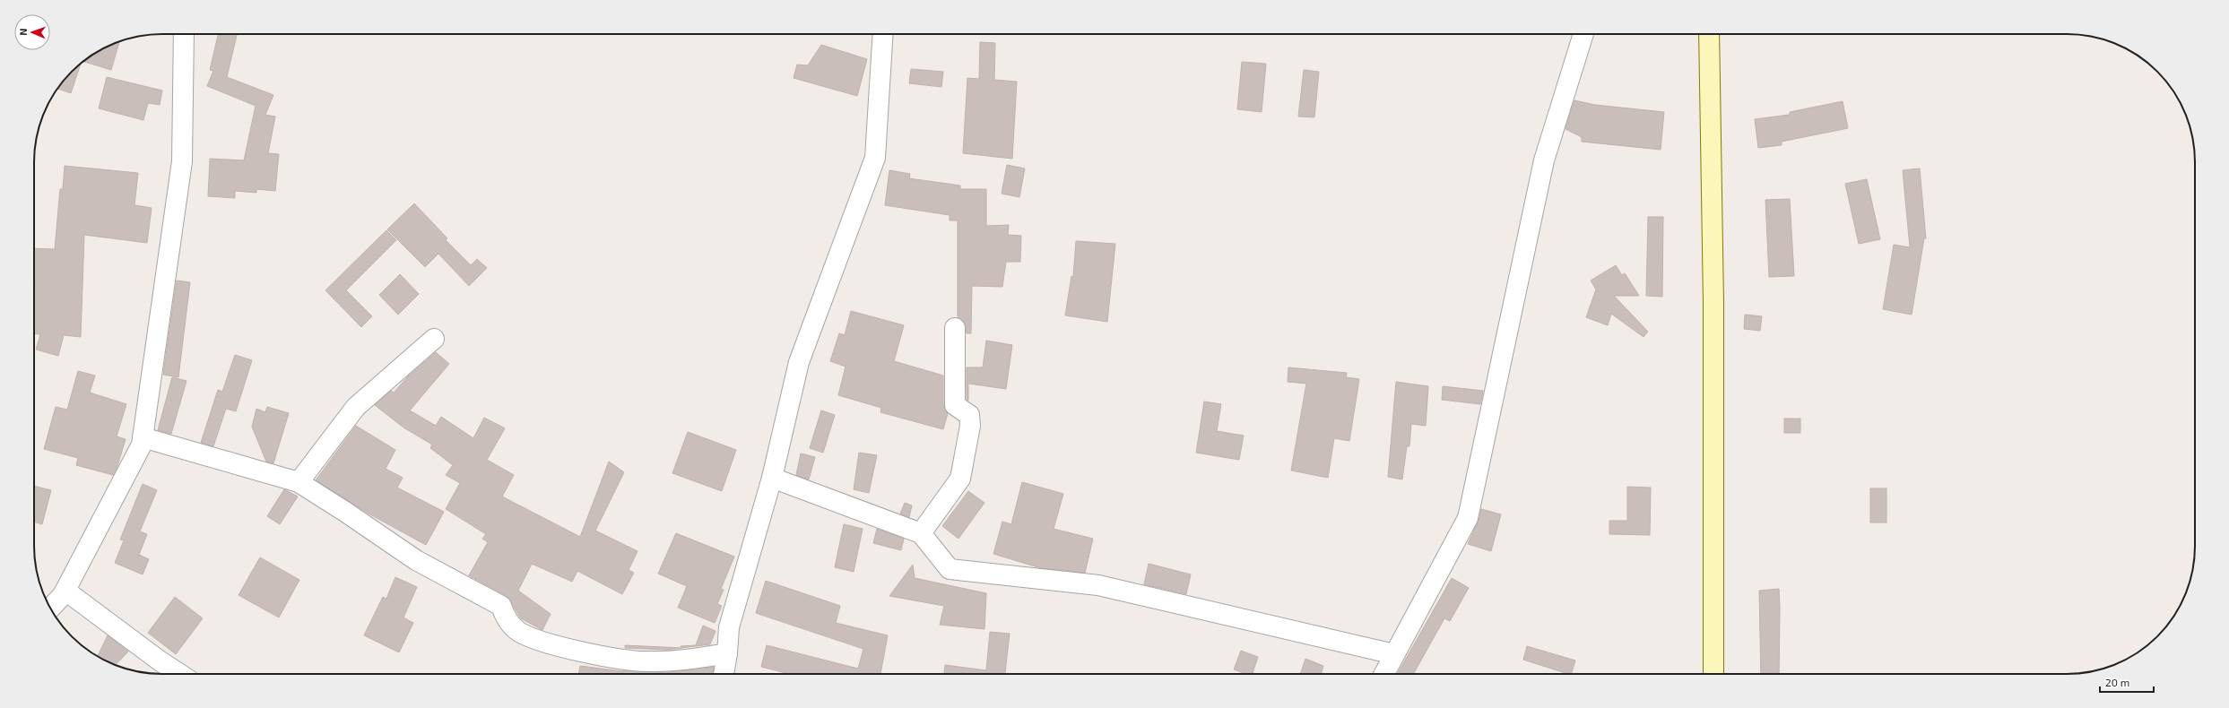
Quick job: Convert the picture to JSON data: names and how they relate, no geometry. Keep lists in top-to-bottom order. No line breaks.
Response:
{"scale_bar":"20 m","north":"left"}
